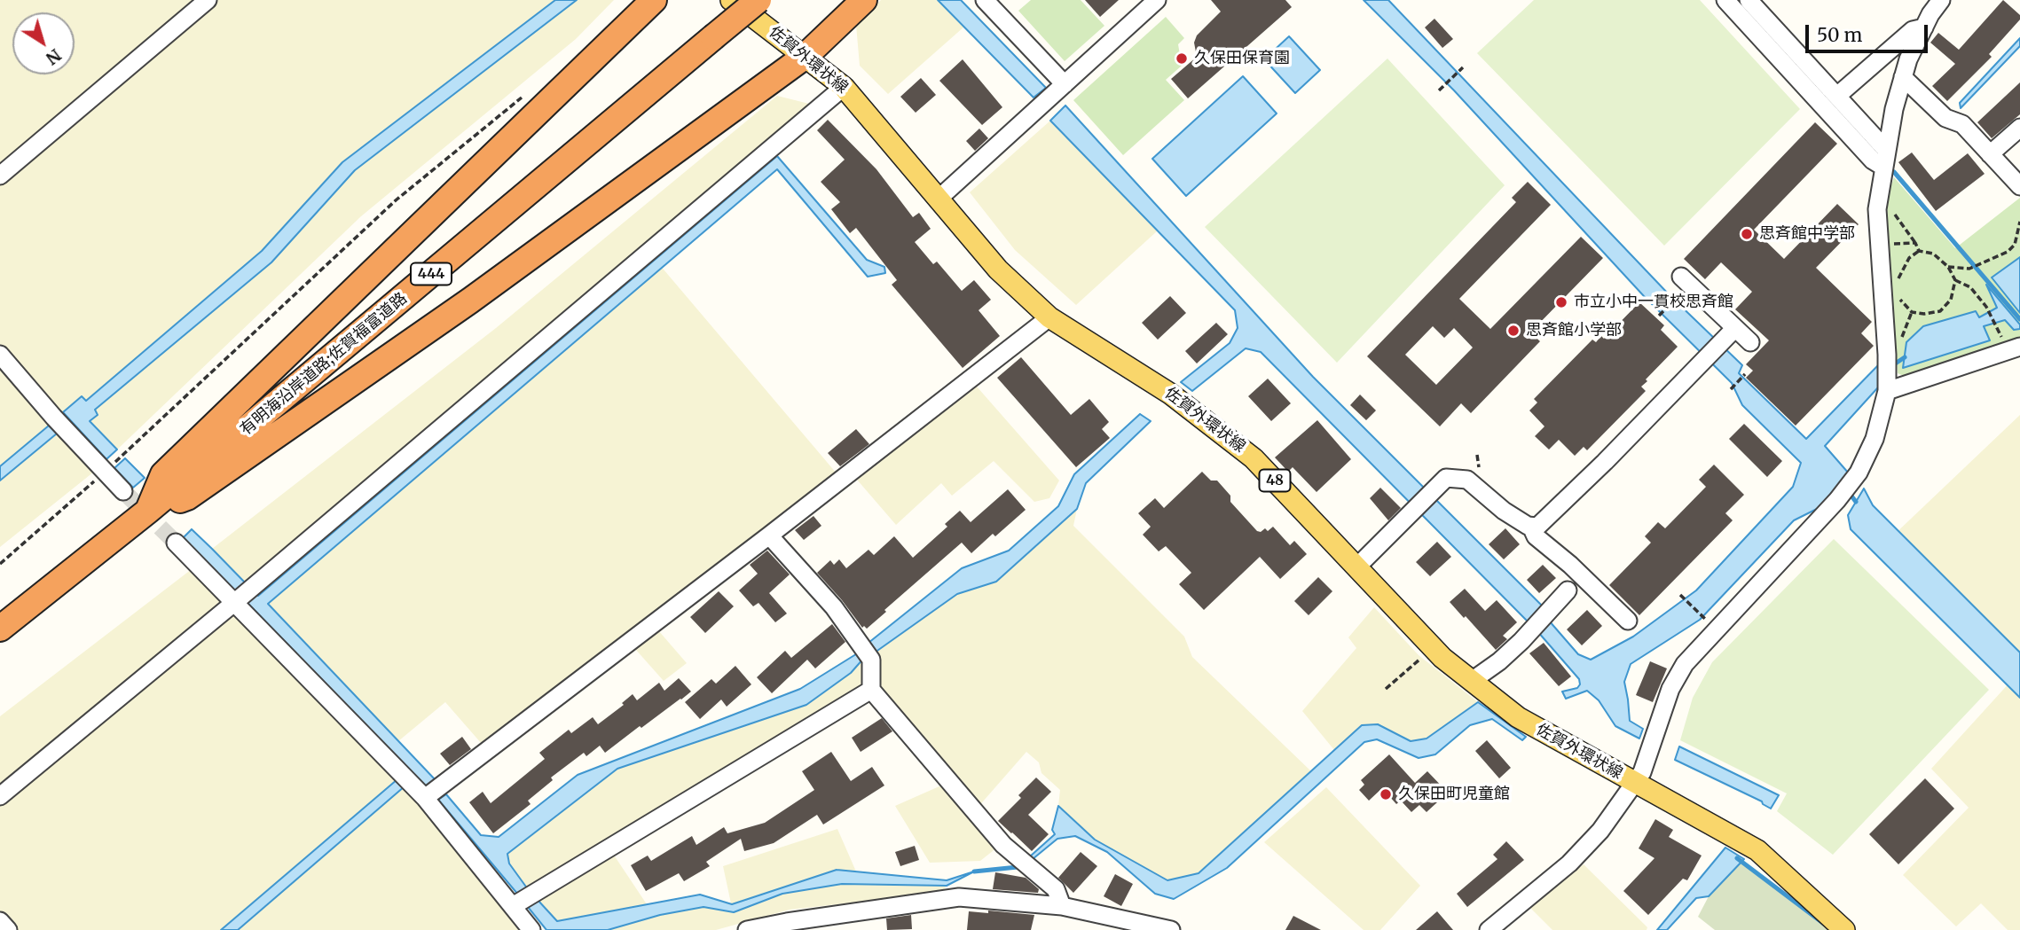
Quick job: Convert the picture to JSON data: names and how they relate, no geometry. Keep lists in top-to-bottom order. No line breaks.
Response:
{"streets":{"highway":["444","有明海沿岸道路;佐賀福富道路"],"main road":["佐賀外環状線","48"]},"places":["久保田保育園","思斉館中学部","市立小中一貫校思斉館","思斉館小学部","久保田町児童館"],"scale_bar":"50 m","north":"bottom right"}
